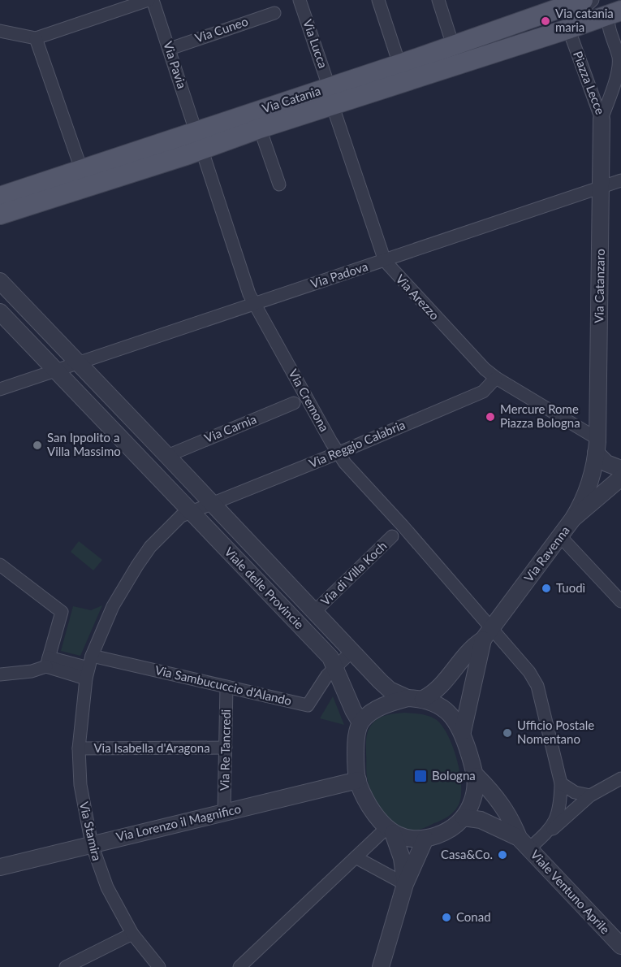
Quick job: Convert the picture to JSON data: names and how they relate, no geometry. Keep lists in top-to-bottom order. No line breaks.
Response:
{"streets":{"main road":["Via Catania"],"street":["Via Cuneo","Via Lucca","Via Pavia","Piazza Lecce","Via Padova","Via Catanzaro","Via Arezzo","Via Cremona","Via Carnia","Via Reggio Calabria","Via Ravenna","Via di Villa Koch","Viale delle Provincie","Via Sambucuccio d'Alando","Via Isabella d'Aragona","Via Re Tancredi","Via Lorenzo il Magnifico","Via Stamira","Viale Ventuno Aprile"]},"crossings":[["Via Cuneo","Via Pavia"],["Via Lucca","Via Catania"],["Via Lucca","Via Arezzo"],["Via Pavia","Via Catania"],["Via Pavia","Via Cremona"],["Piazza Lecce","Via Catania"],["Piazza Lecce","Via Catanzaro"],["Via Catania","Via Arezzo"],["Via Catania","Via Cremona"],["Via Padova","Via Catanzaro"],["Via Padova","Via Arezzo"],["Via Padova","Via Cremona"],["Via Padova","Viale delle Provincie"],["Via Catanzaro","Via Arezzo"],["Via Catanzaro","Via Ravenna"],["Via Arezzo","Via Reggio Calabria"],["Via Cremona","Via Reggio Calabria"],["Via Cremona","Via Ravenna"],["Via Carnia","Viale delle Provincie"],["Via Reggio Calabria","Viale delle Provincie"],["Via di Villa Koch","Viale delle Provincie"],["Viale delle Provincie","Via Sambucuccio d'Alando"],["Viale delle Provincie","Via Lorenzo il Magnifico"],["Viale delle Provincie","Via Stamira"],["Via Sambucuccio d'Alando","Via Re Tancredi"],["Via Sambucuccio d'Alando","Via Stamira"],["Via Isabella d'Aragona","Via Re Tancredi"],["Via Isabella d'Aragona","Via Stamira"],["Via Re Tancredi","Via Lorenzo il Magnifico"],["Via Lorenzo il Magnifico","Via Stamira"]],"places":{"other":["Via catania maria","Mercure Rome Piazza Bologna","San Ippolito a Villa Massimo","Tuodì","Ufficio Postale Nomentano","Casa&Co.","Conad"],"transit":["Bologna"]}}
